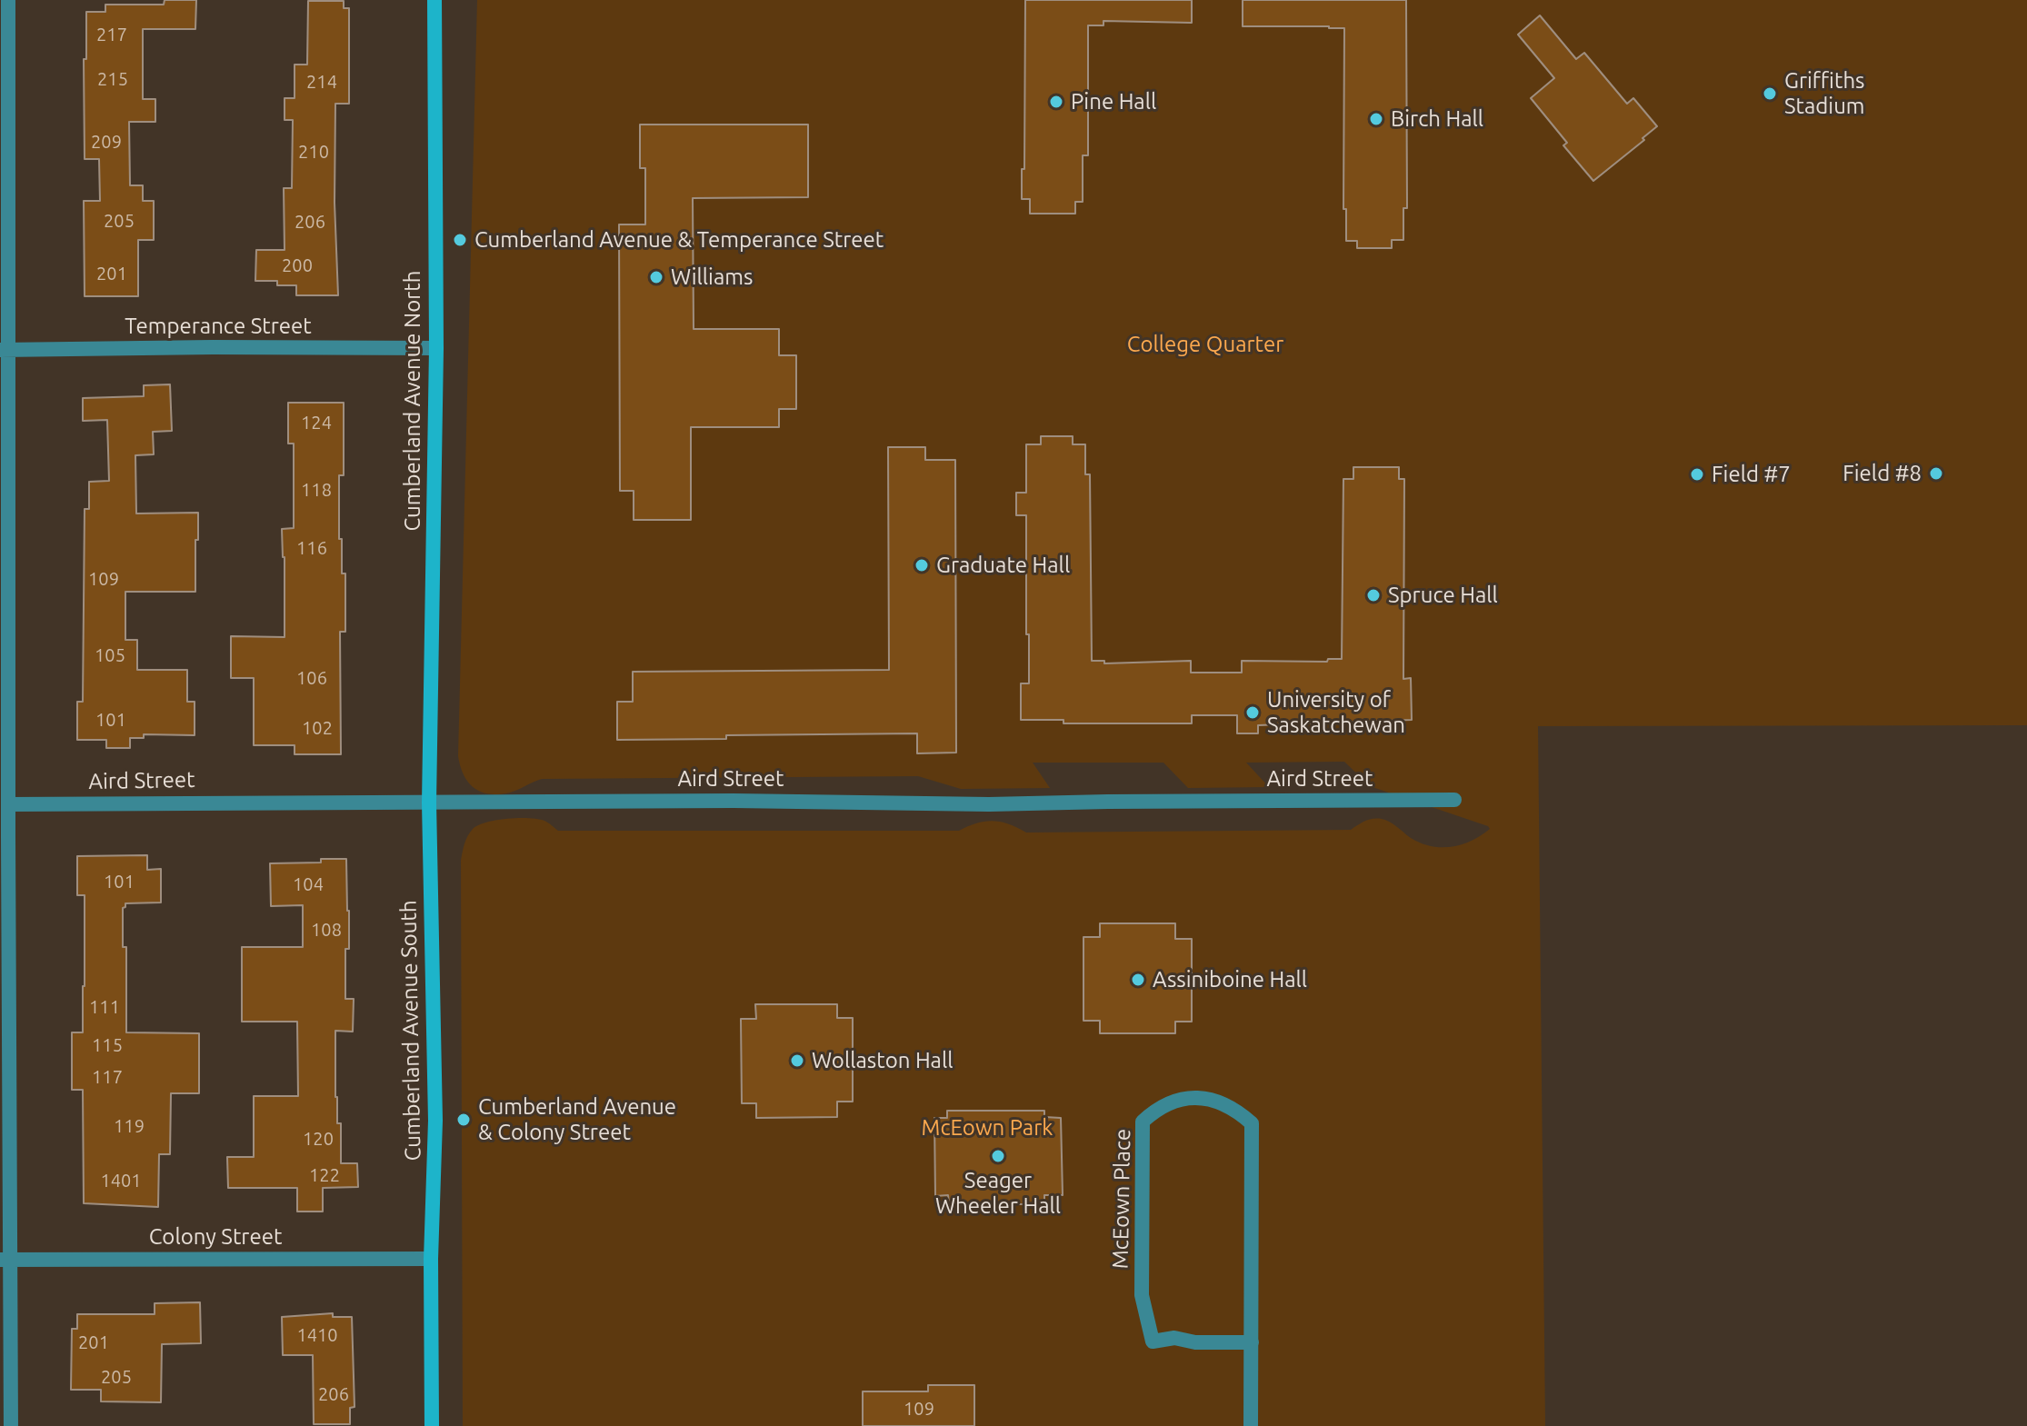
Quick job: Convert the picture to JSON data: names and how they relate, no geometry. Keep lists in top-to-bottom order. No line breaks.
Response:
{"streets":{"main road":["Cumberland Avenue North","Cumberland Avenue South"],"street":["Temperance Street","Aird Street","McEown Place","Colony Street"]},"crossings":[["Temperance Street","Cumberland Avenue North"],["Cumberland Avenue North","Aird Street"],["Cumberland Avenue North","Cumberland Avenue South"],["Aird Street","Cumberland Avenue South"],["Cumberland Avenue South","Colony Street"]],"parks":["College Quarter","McEown Park"],"places":["Griffiths Stadium","Pine Hall","Birch Hall","Cumberland Avenue & Temperance Street","Williams","Field #8","Field #7","Graduate Hall","Spruce Hall","University of Saskatchewan","Assiniboine Hall","Wollaston Hall","Cumberland Avenue & Colony Street","Seager Wheeler Hall"],"house_numbers":["217","215","214","209","210","205","206","200","201","124","118","116","109","105","106","101","102","101","104","108","111","115","117","119","120","122","1401","1410","201","205","206","109"]}
